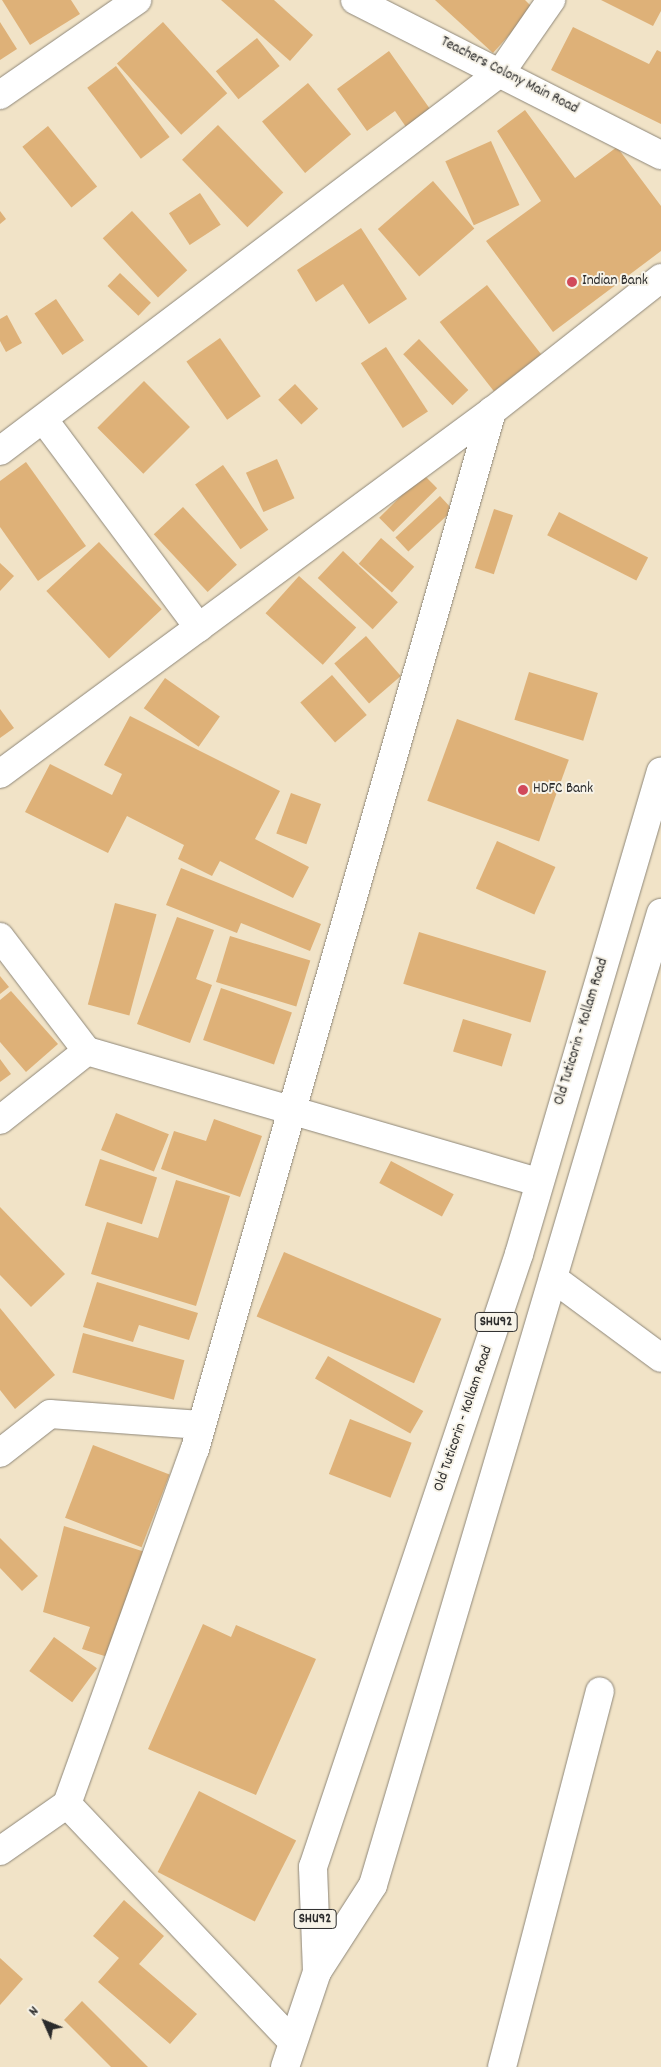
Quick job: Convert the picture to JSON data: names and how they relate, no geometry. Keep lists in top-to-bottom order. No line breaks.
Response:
{"streets":{"street":["Teachers Colony Main Road","Old Tuticorin - Kollam Road","SHU92"]},"places":["Indian Bank","HDFC Bank"],"north":"top left"}
